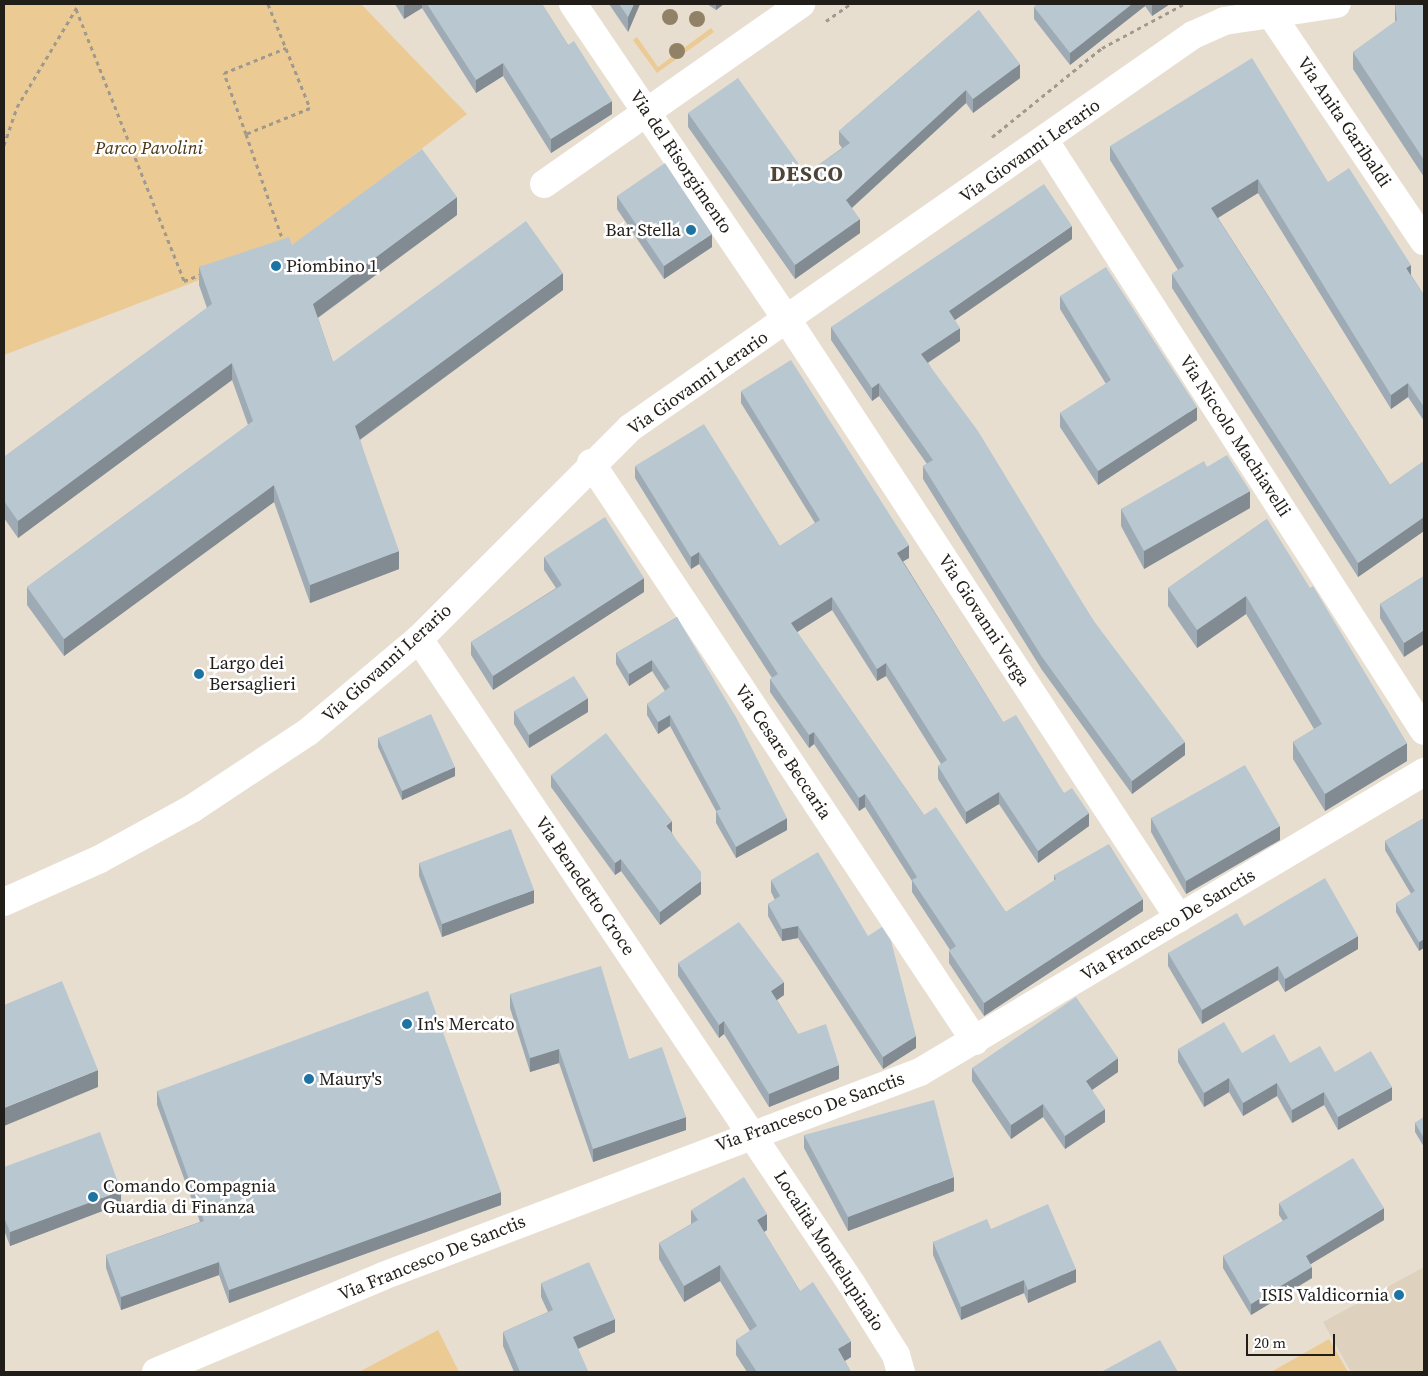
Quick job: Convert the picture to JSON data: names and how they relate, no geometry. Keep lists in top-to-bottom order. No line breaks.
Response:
{"streets":{"street":["Via Anita Garibaldi","Via Giovanni Lerario","Via del Risorgimento","Via Niccolo Machiavelli","Via Giovanni Verga","Via Cesare Beccaria","Via Benedetto Croce","Via Francesco De Sanctis","Località Montelupinaio"]},"crossings":[["Via Anita Garibaldi","Via Giovanni Lerario"],["Via Giovanni Lerario","Via del Risorgimento"],["Via Giovanni Lerario","Via Niccolo Machiavelli"],["Via Giovanni Lerario","Via Giovanni Verga"],["Via Giovanni Lerario","Via Cesare Beccaria"],["Via Giovanni Lerario","Via Benedetto Croce"],["Via del Risorgimento","Via Giovanni Verga"],["Via Giovanni Verga","Via Francesco De Sanctis"],["Via Cesare Beccaria","Via Francesco De Sanctis"],["Via Benedetto Croce","Via Francesco De Sanctis"],["Via Benedetto Croce","Località Montelupinaio"],["Via Francesco De Sanctis","Località Montelupinaio"]],"districts":["DESCO"],"parks":["Parco Pavolini"],"places":["Bar Stella","Piombino 1","Largo dei Bersaglieri","In's Mercato","Maury's","Comando Compagnia Guardia di Finanza","ISIS Valdicornia"],"scale_bar":"20 m"}
